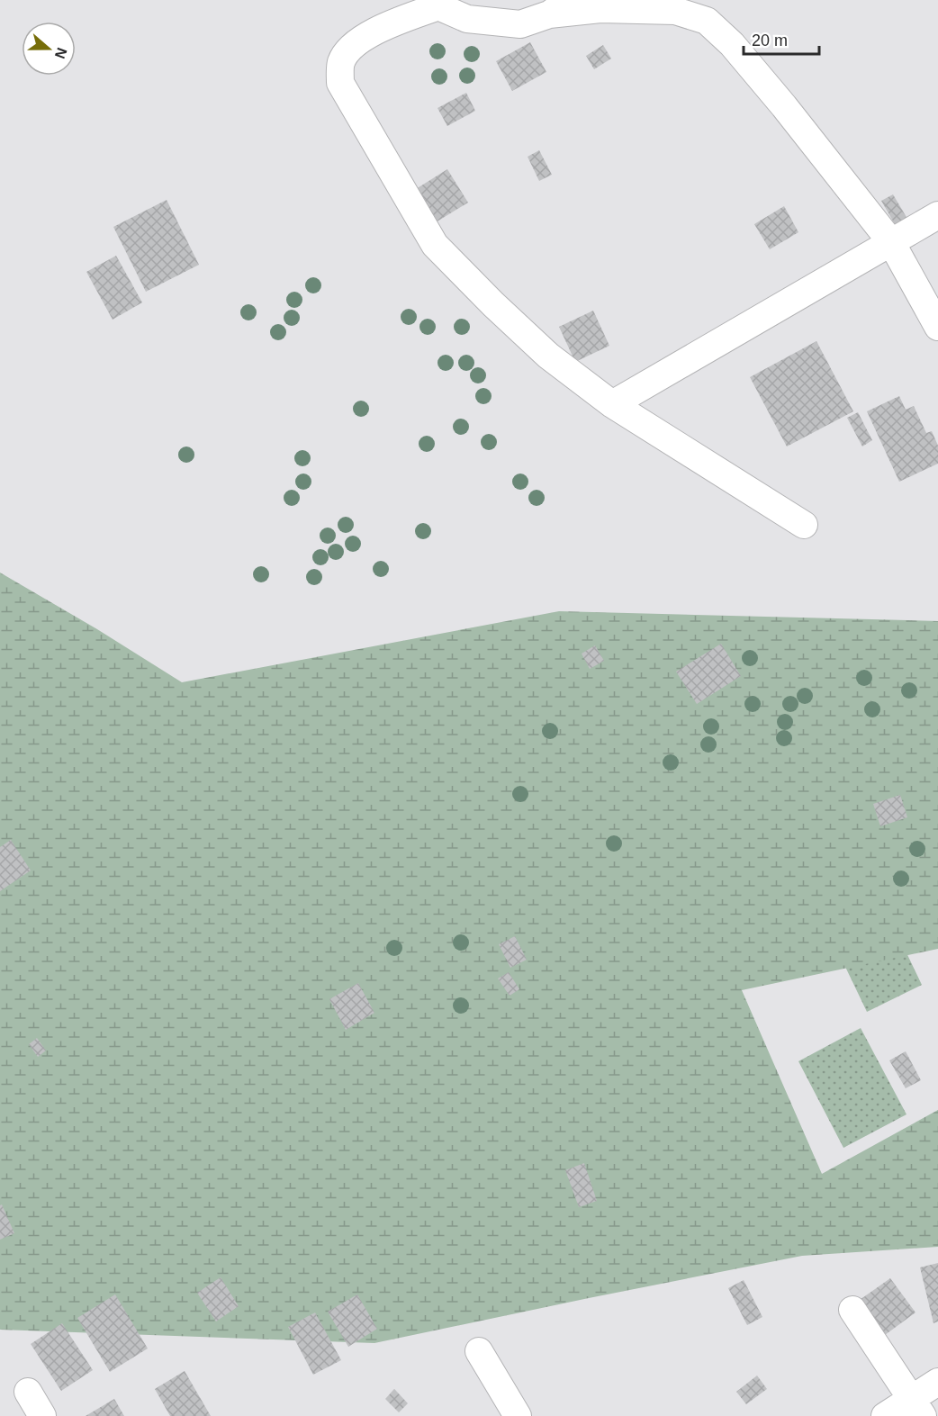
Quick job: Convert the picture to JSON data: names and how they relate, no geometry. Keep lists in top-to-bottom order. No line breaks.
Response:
{"scale_bar":"20 m","north":"right"}
